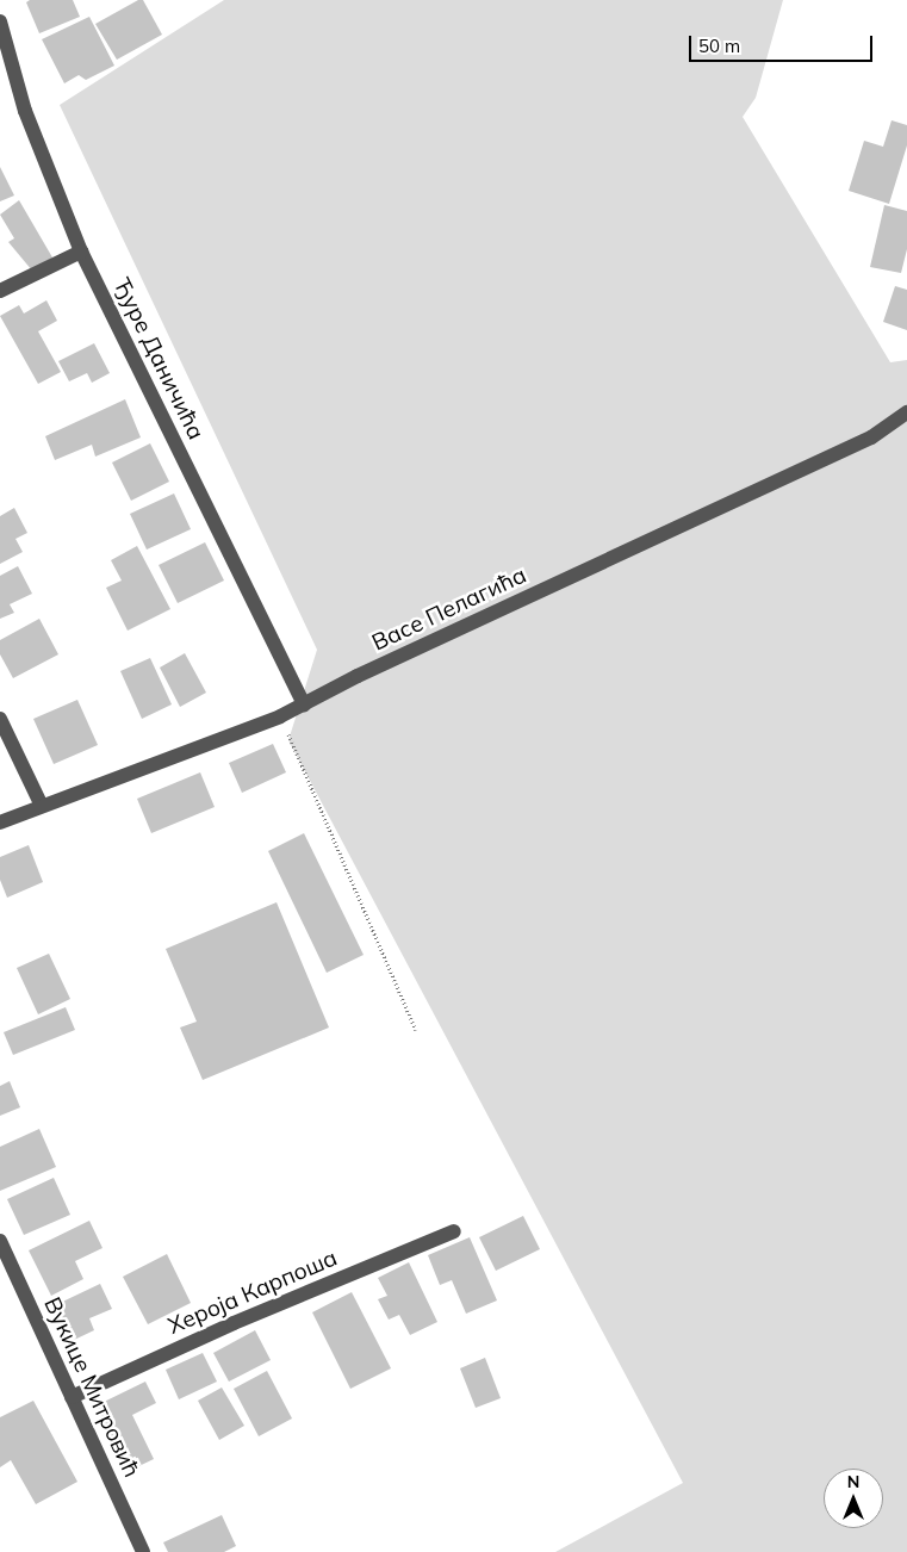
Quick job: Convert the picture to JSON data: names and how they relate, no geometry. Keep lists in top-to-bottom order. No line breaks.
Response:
{"streets":{"street":["Ђуре Даничића","Васе Пелагића","Хероја Карпоша","Вукице Митровић"]},"crossings":[["Ђуре Даничића","Васе Пелагића"],["Хероја Карпоша","Вукице Митровић"]],"scale_bar":"50 m","north":"top"}
